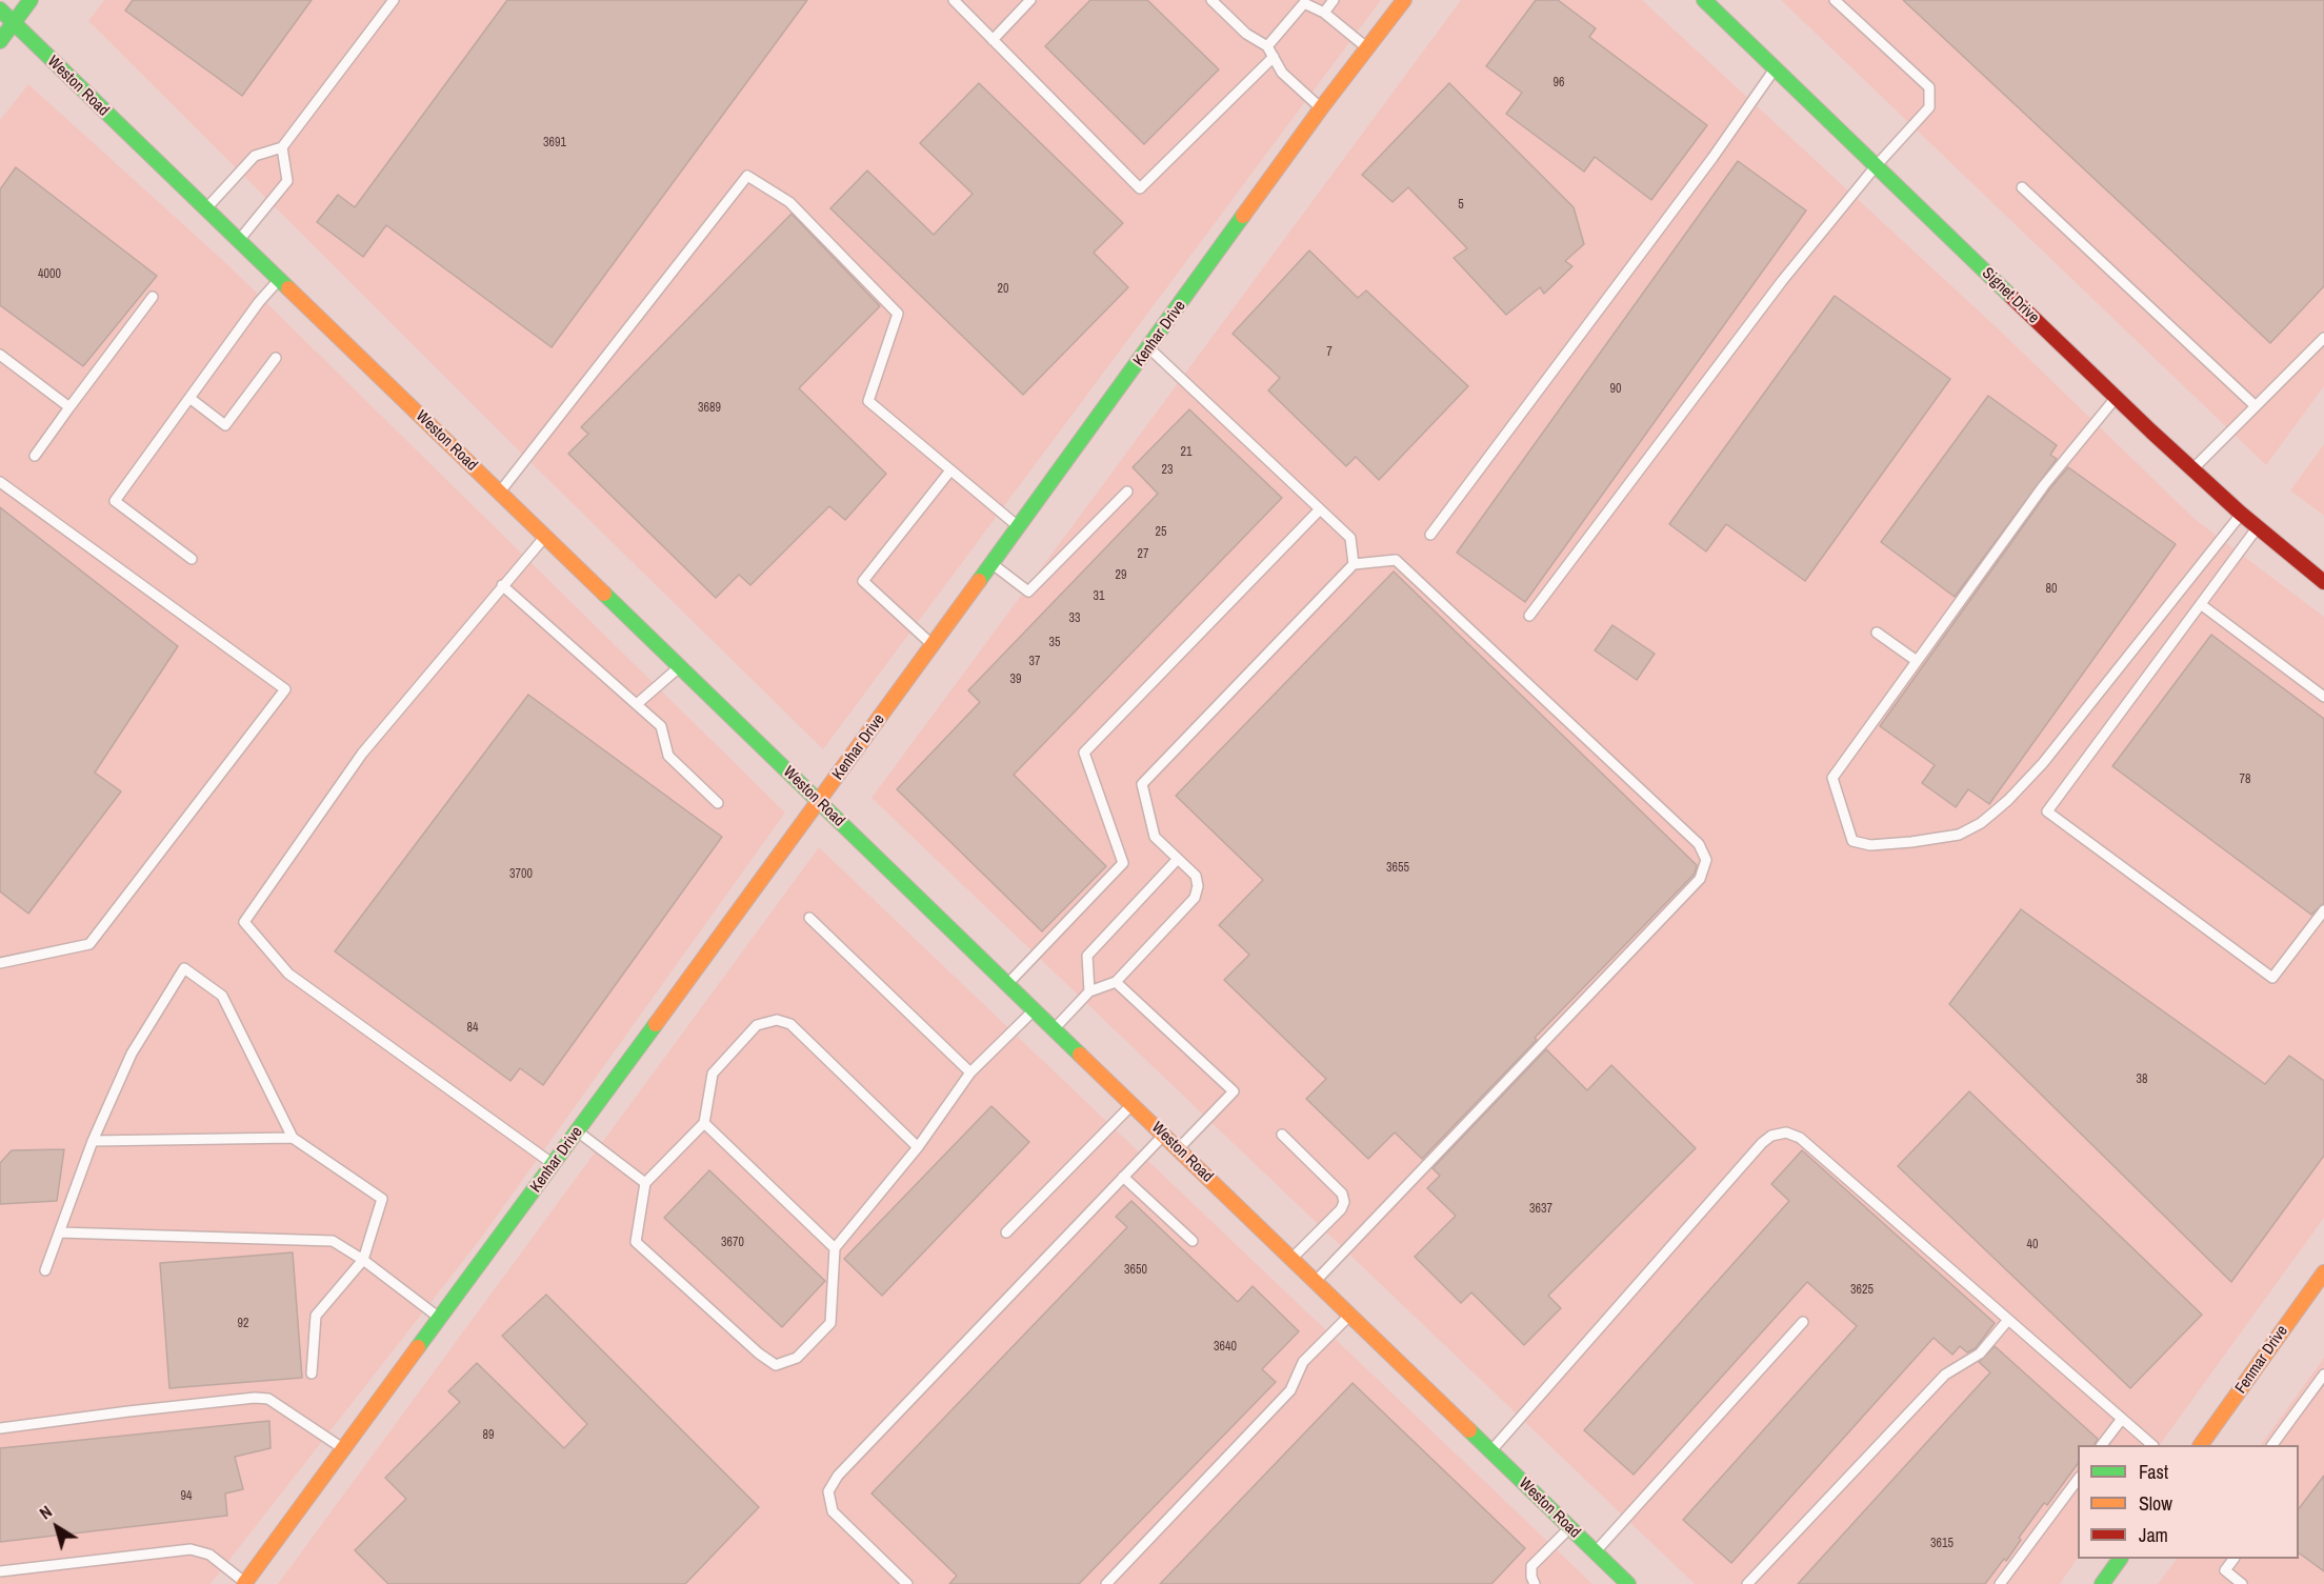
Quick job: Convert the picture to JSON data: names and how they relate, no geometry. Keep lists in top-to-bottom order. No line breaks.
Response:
{"streets":{"street":["Weston Road","Signet Drive","Kenhar Drive","Fenmar Drive"]},"crossings":[["Weston Road","Kenhar Drive"]],"house_numbers":["96","3691","5","4000","20","7","90","3689","21","23","25","27","29","80","31","33","35","37","39","78","3655","3700","84","38","3637","3670","40","3650","3625","92","3640","89","94","3615"],"legend":["Fast","Slow","Jam"],"north":"top left"}
